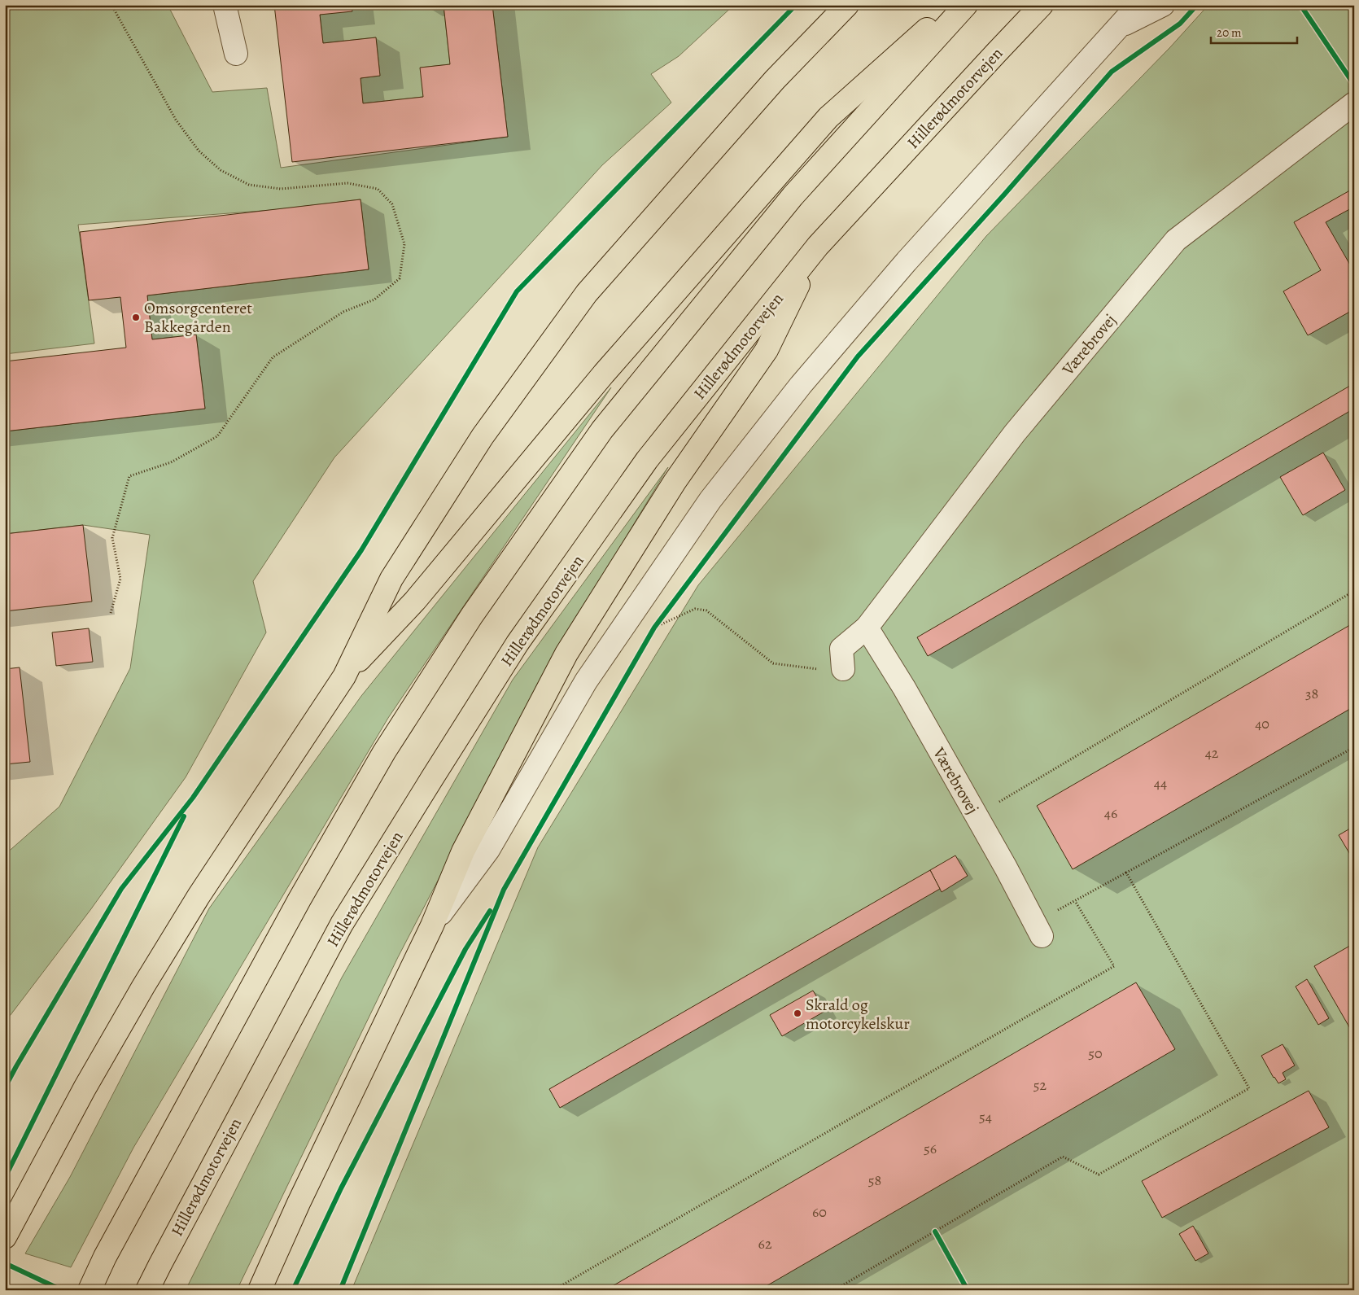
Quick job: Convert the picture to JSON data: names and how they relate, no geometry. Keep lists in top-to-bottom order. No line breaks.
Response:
{"streets":{"highway":["Hillerødmotorvejen"],"street":["Værebrovej"]},"places":["Omsorgcenteret Bakkegården","Skrald og motorcykelskur"],"house_numbers":["38","40","42","44","46","50","52","54","56","58","60","62"],"scale_bar":"20 m"}
